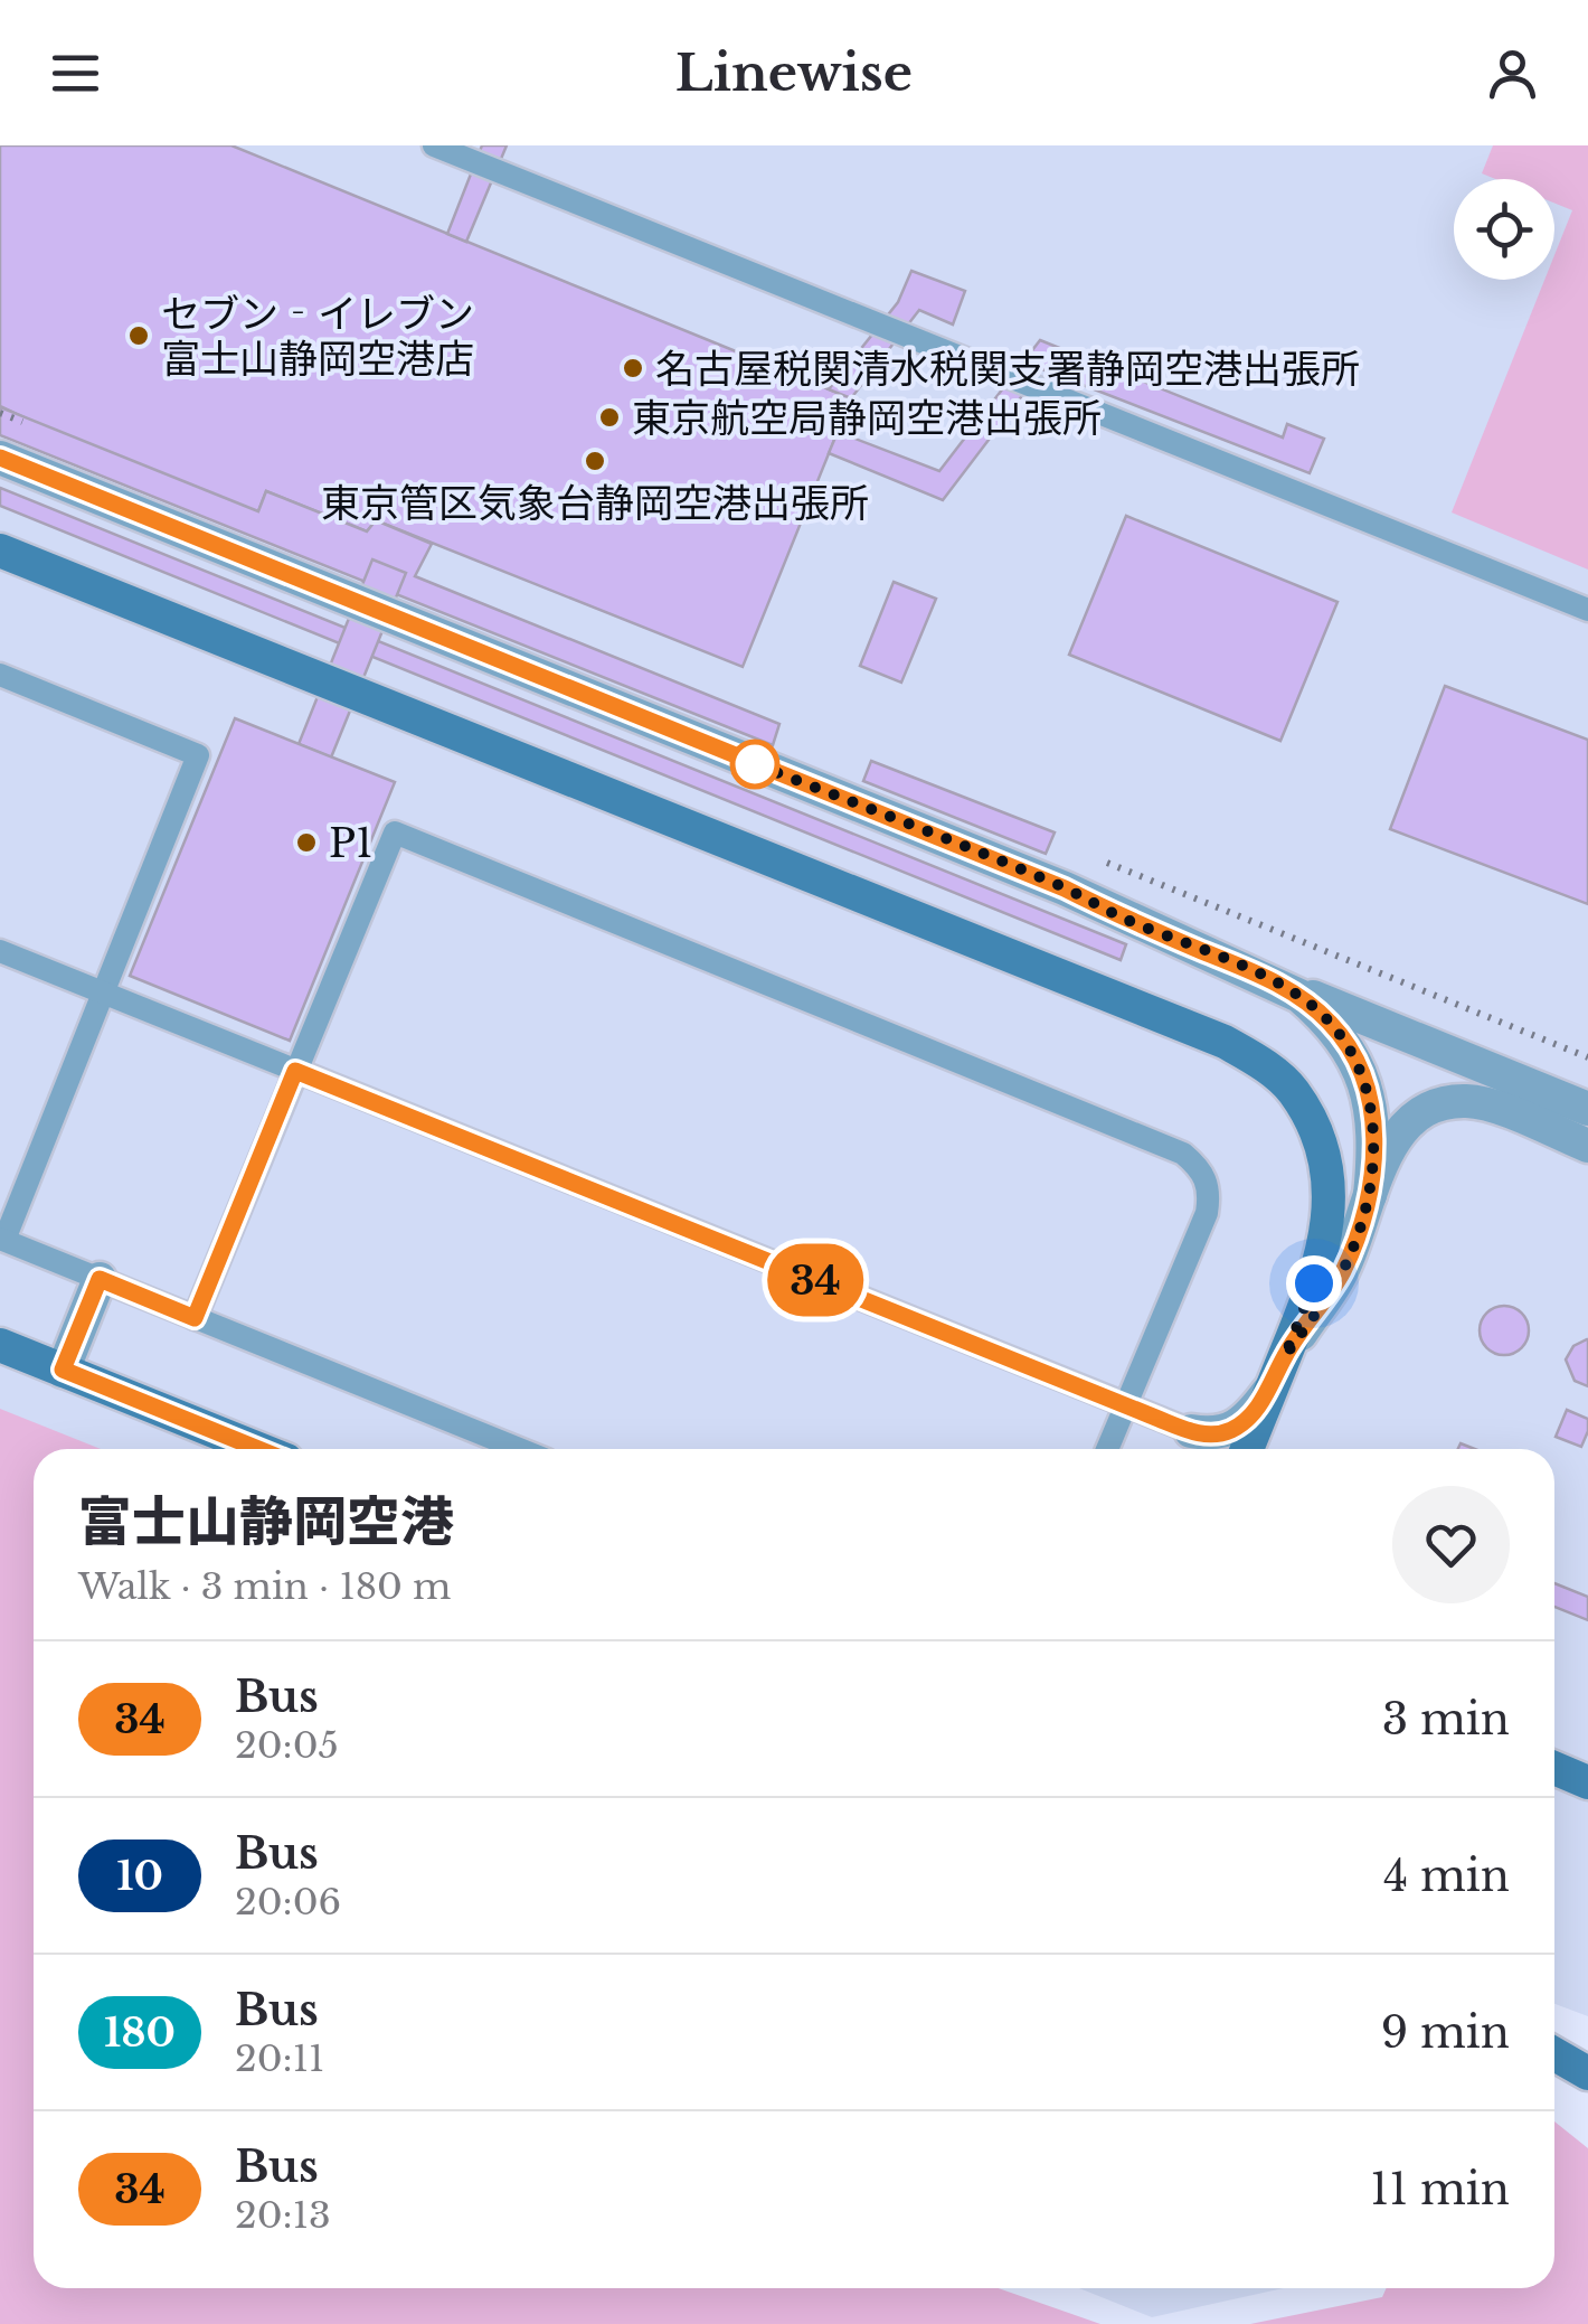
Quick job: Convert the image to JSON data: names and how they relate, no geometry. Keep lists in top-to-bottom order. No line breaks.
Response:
{"places":["セブン‐イレブン 富士山静岡空港店","名古屋税関清水税関支署静岡空港出張所","東京航空局静岡空港出張所","東京管区気象台静岡空港出張所","P1"],"lines":["bus line 34"],"page":{"header":"Linewise","on_map":"34","heading":["富士山静岡空港","Walk · 3 min · 180 m"],"list":[{"mark":"34","name":"Bus","note":"20:05","value":"3 min"},{"mark":"10","name":"Bus","note":"20:06","value":"4 min"},{"mark":"180","name":"Bus","note":"20:11","value":"9 min"},{"mark":"34","name":"Bus","note":"20:13","value":"11 min"}]}}
